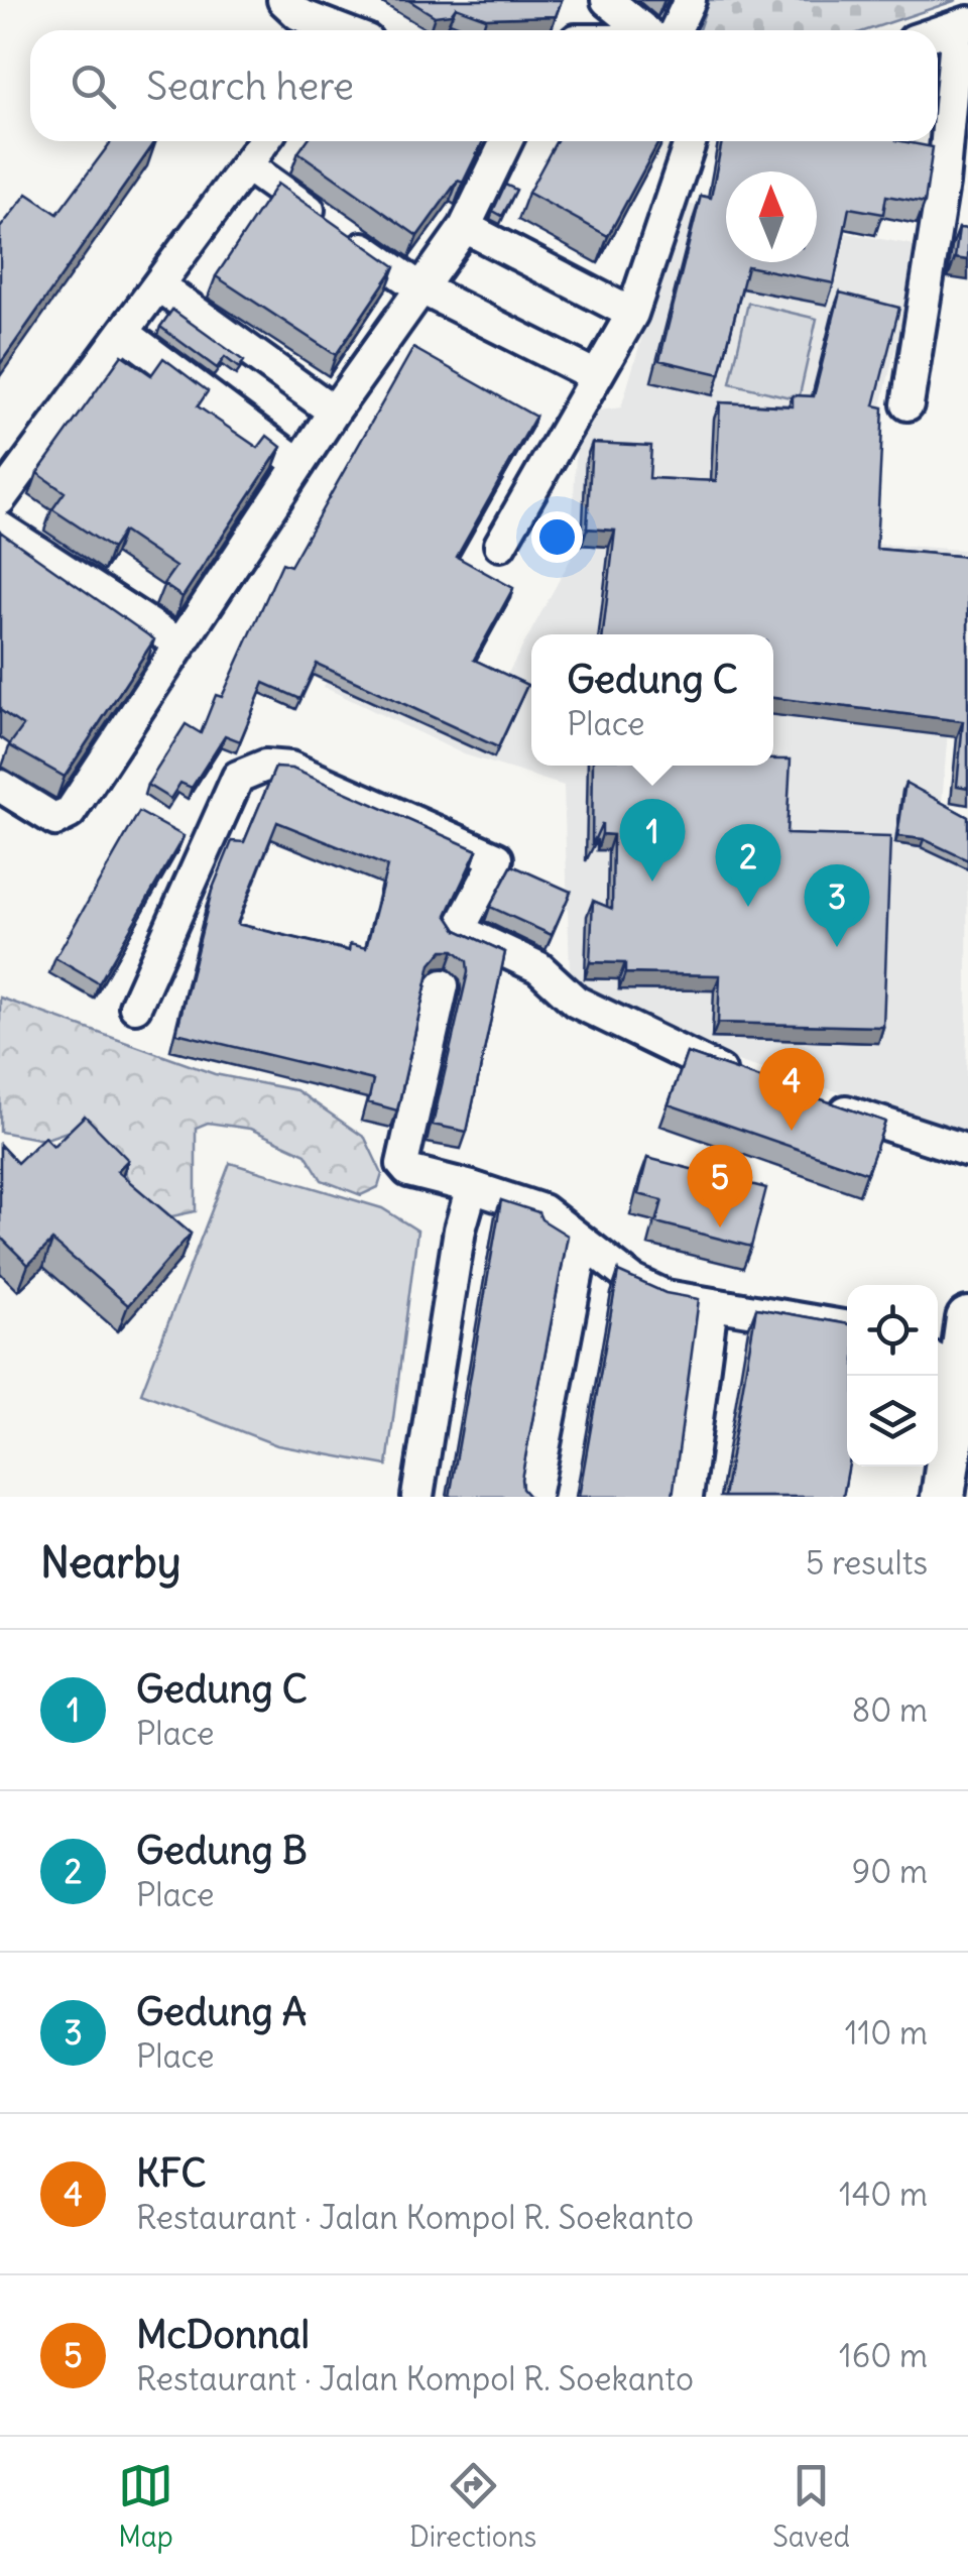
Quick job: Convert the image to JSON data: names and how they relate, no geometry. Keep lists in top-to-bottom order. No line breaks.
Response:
{"north":"top","page":{"search":"Search here","popup":["Gedung C","Place"],"pins":["1","2","3","4","5"],"heading":["Nearby","5 results"],"list":[{"mark":"1","name":"Gedung C","note":"Place","value":"80 m"},{"mark":"2","name":"Gedung B","note":"Place","value":"90 m"},{"mark":"3","name":"Gedung A","note":"Place","value":"110 m"},{"mark":"4","name":"KFC","note":"Restaurant · Jalan Kompol R. Soekanto","value":"140 m"},{"mark":"5","name":"McDonnal","note":"Restaurant · Jalan Kompol R. Soekanto","value":"160 m"}],"nav":["Map","Directions","Saved"]}}
